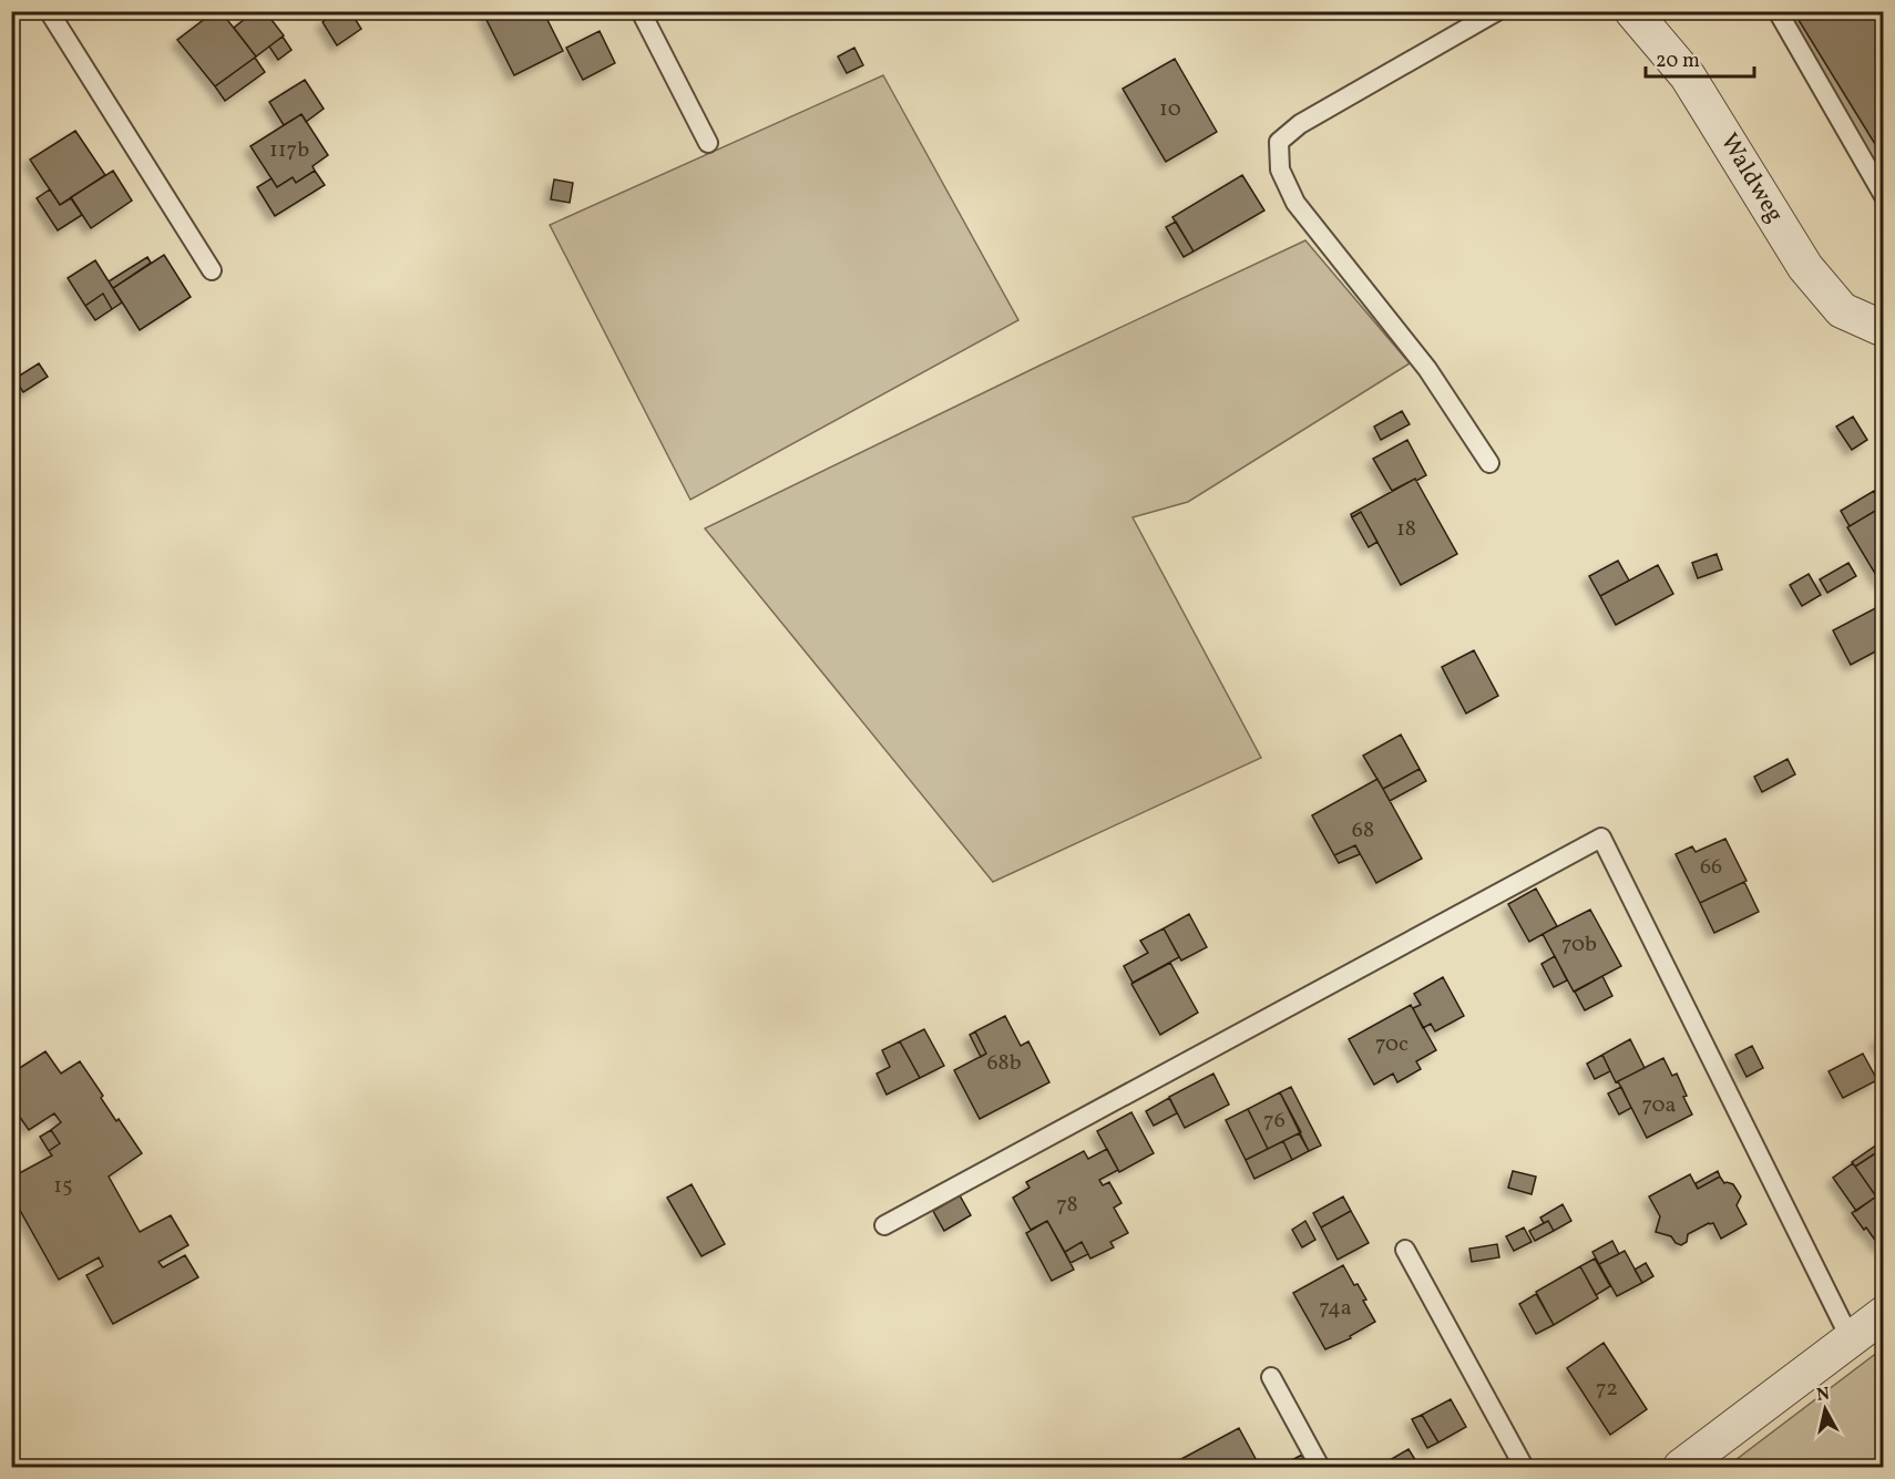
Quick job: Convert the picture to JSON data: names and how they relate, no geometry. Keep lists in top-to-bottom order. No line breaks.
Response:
{"streets":{"street":["Waldweg"]},"house_numbers":["10","117b","18","68","66","70b","70c","68b","70a","76","15","78","74a","72"],"scale_bar":"20 m","north":"top"}
